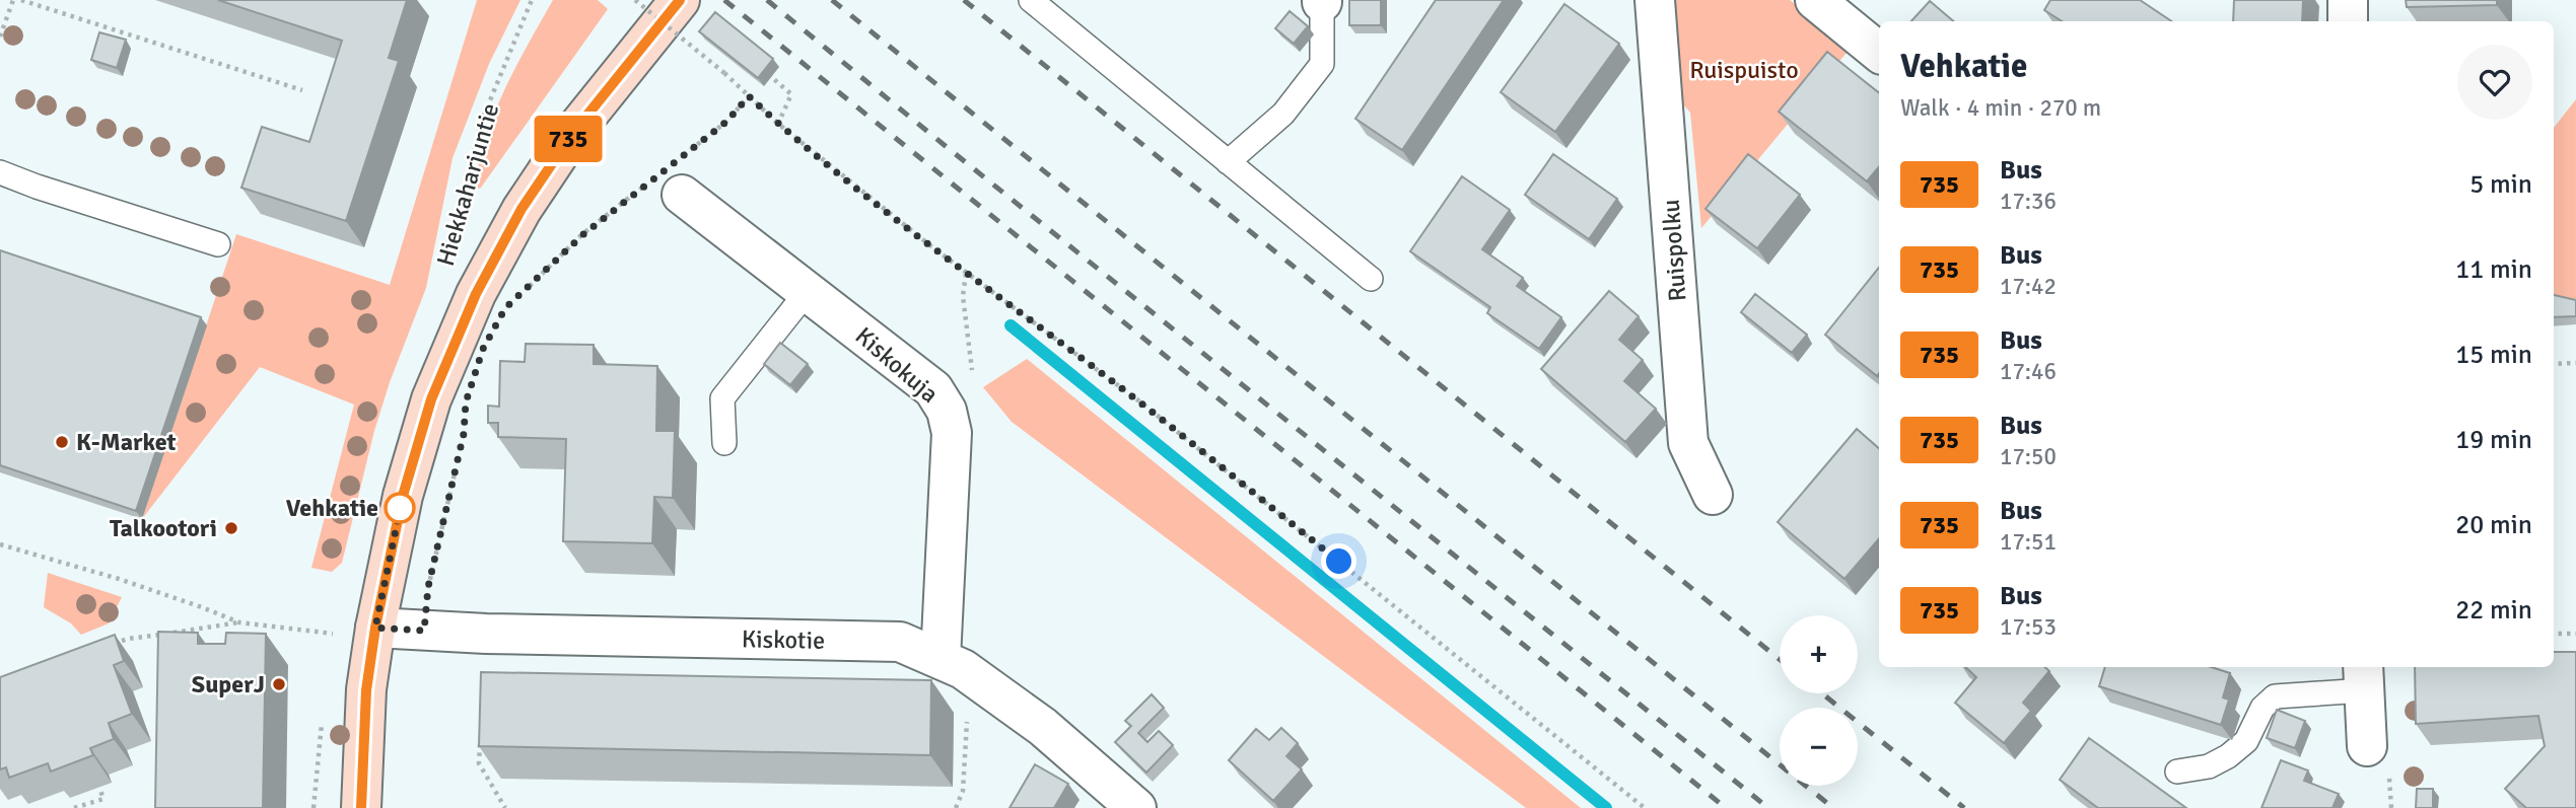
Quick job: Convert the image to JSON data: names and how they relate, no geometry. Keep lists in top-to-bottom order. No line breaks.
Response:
{"streets":{"main road":["Hiekkaharjuntie"],"street":["Ruispolku","Kiskokuja","Kiskotie"]},"crossings":[["Hiekkaharjuntie","Kiskotie"],["Kiskokuja","Kiskotie"]],"parks":["Ruispuisto"],"places":["K-Market","Vehkatie","Talkootori","SuperJ"],"lines":["bus line 735"],"page":{"on_map":"735","heading":["Vehkatie","Walk · 4 min · 270 m"],"list":[{"mark":"735","name":"Bus","note":"17:36","value":"5 min"},{"mark":"735","name":"Bus","note":"17:42","value":"11 min"},{"mark":"735","name":"Bus","note":"17:46","value":"15 min"},{"mark":"735","name":"Bus","note":"17:50","value":"19 min"},{"mark":"735","name":"Bus","note":"17:51","value":"20 min"},{"mark":"735","name":"Bus","note":"17:53","value":"22 min"}],"map_buttons":["+","−"]}}
